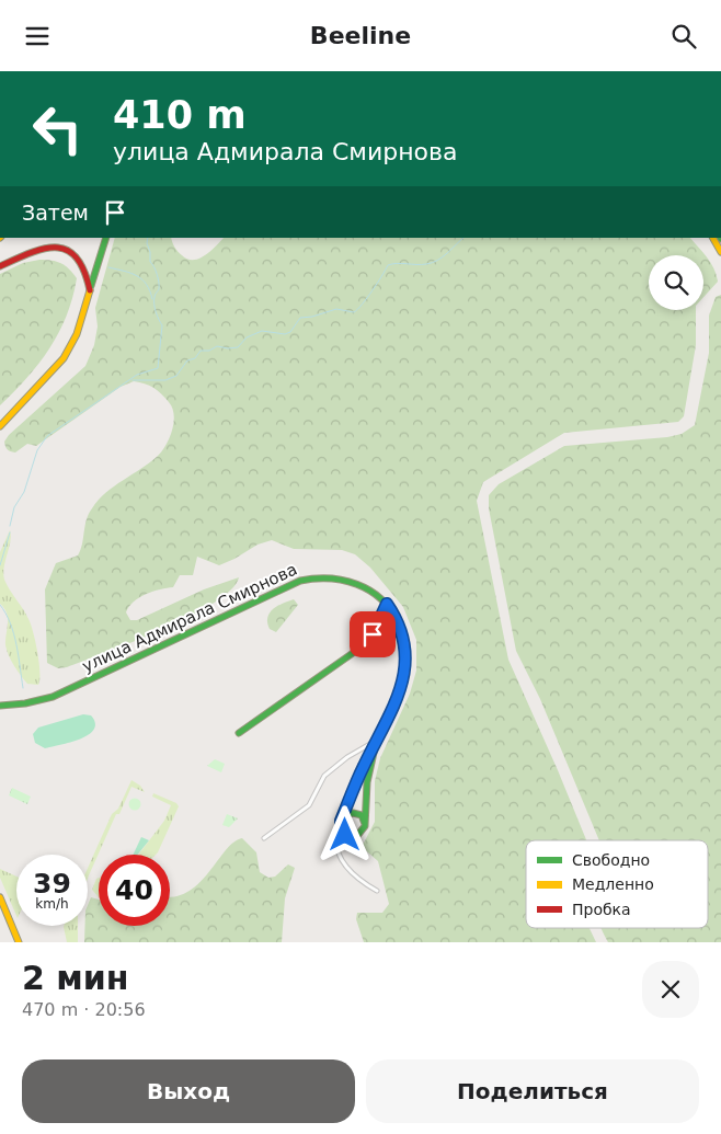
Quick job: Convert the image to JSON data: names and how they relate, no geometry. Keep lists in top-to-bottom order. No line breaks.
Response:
{"streets":{"main road":["улица Адмирала Смирнова"]},"legend":["Свободно","Медленно","Пробка"],"page":{"header":"Beeline","turn":["410 m","улица Адмирала Смирнова"],"then":"Затем","speed":"39 km/h","limit":"40","heading":["2 мин","470 m · 20:56"],"buttons":["Выход","Поделиться"]}}
